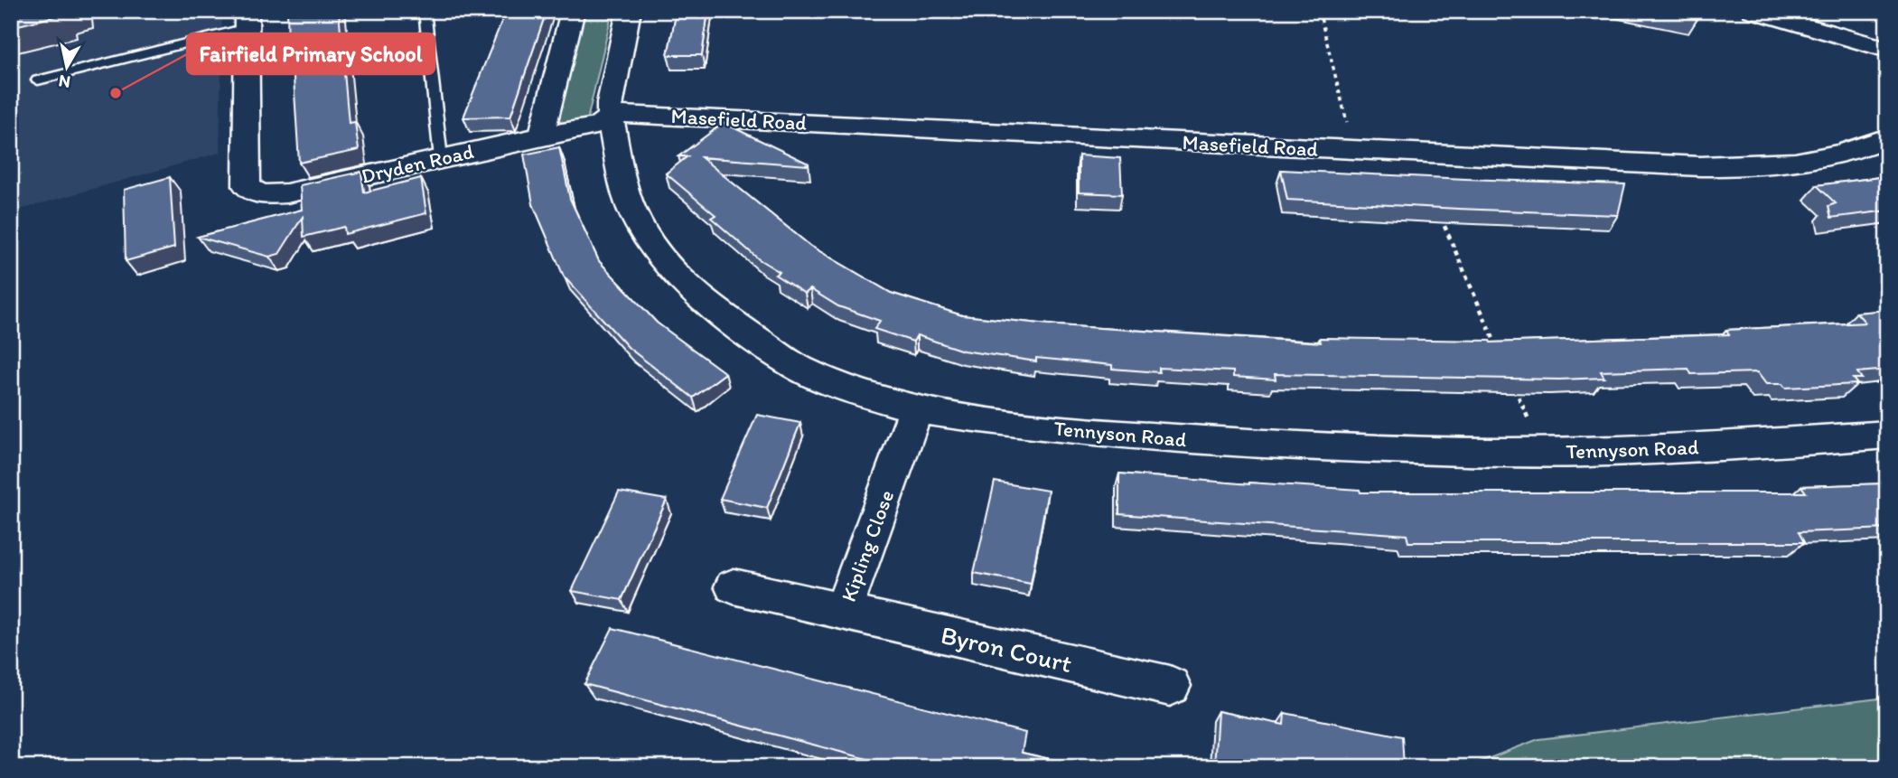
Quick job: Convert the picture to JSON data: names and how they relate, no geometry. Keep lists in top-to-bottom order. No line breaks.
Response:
{"streets":{"street":["Masefield Road","Dryden Road","Tennyson Road","Kipling Close","Byron Court"]},"crossings":[["Masefield Road","Dryden Road"],["Masefield Road","Tennyson Road"],["Dryden Road","Tennyson Road"],["Tennyson Road","Kipling Close"],["Kipling Close","Byron Court"]],"places":["Fairfield Primary School"],"north":"bottom"}
